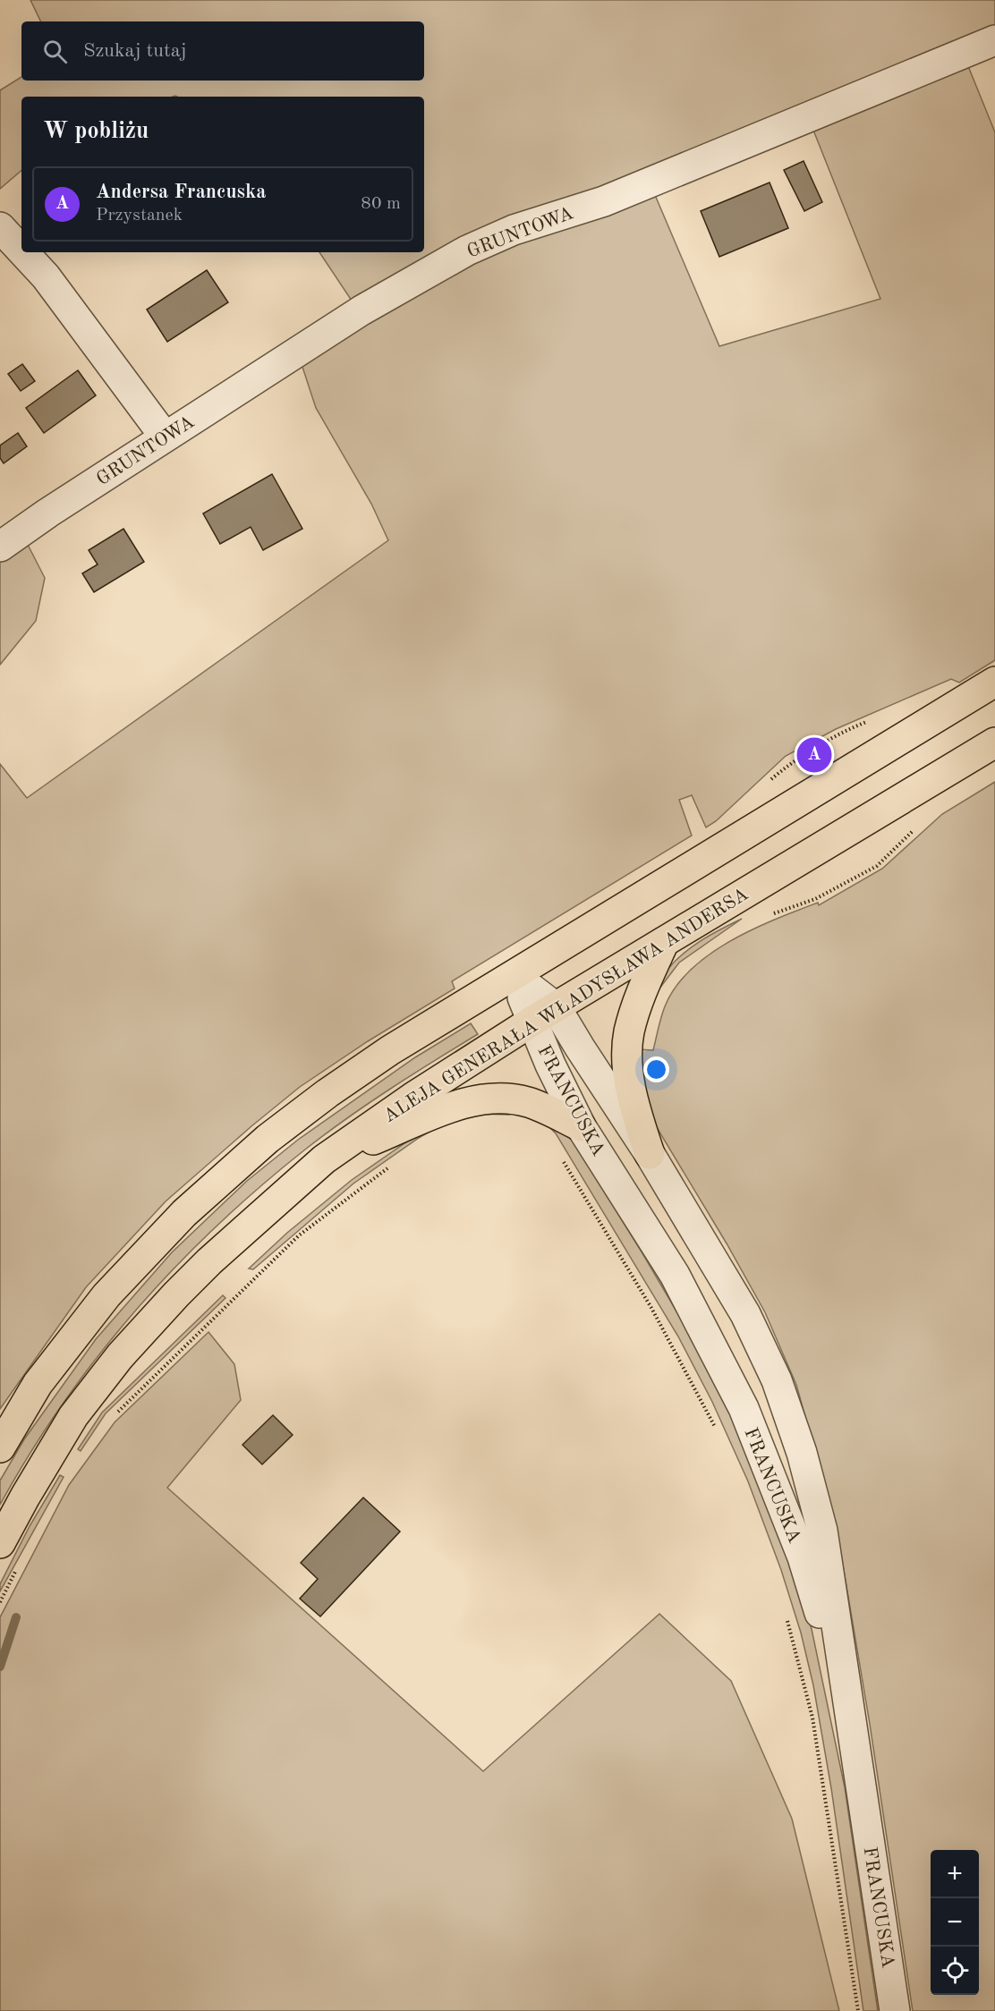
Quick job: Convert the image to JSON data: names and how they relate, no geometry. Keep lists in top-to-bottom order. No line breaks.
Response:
{"streets":{"main road":["ALEJA GENERAŁA WŁADYSŁAWA ANDERSA"],"street":["GRUNTOWA","FRANCUSKA"]},"crossings":[["ALEJA GENERAŁA WŁADYSŁAWA ANDERSA","FRANCUSKA"]],"page":{"search":"Szukaj tutaj","heading":"W pobliżu","list":[{"mark":"A","name":"Andersa Francuska","note":"Przystanek","value":"80 m"}],"pins":"A","map_buttons":["+","−"]}}
